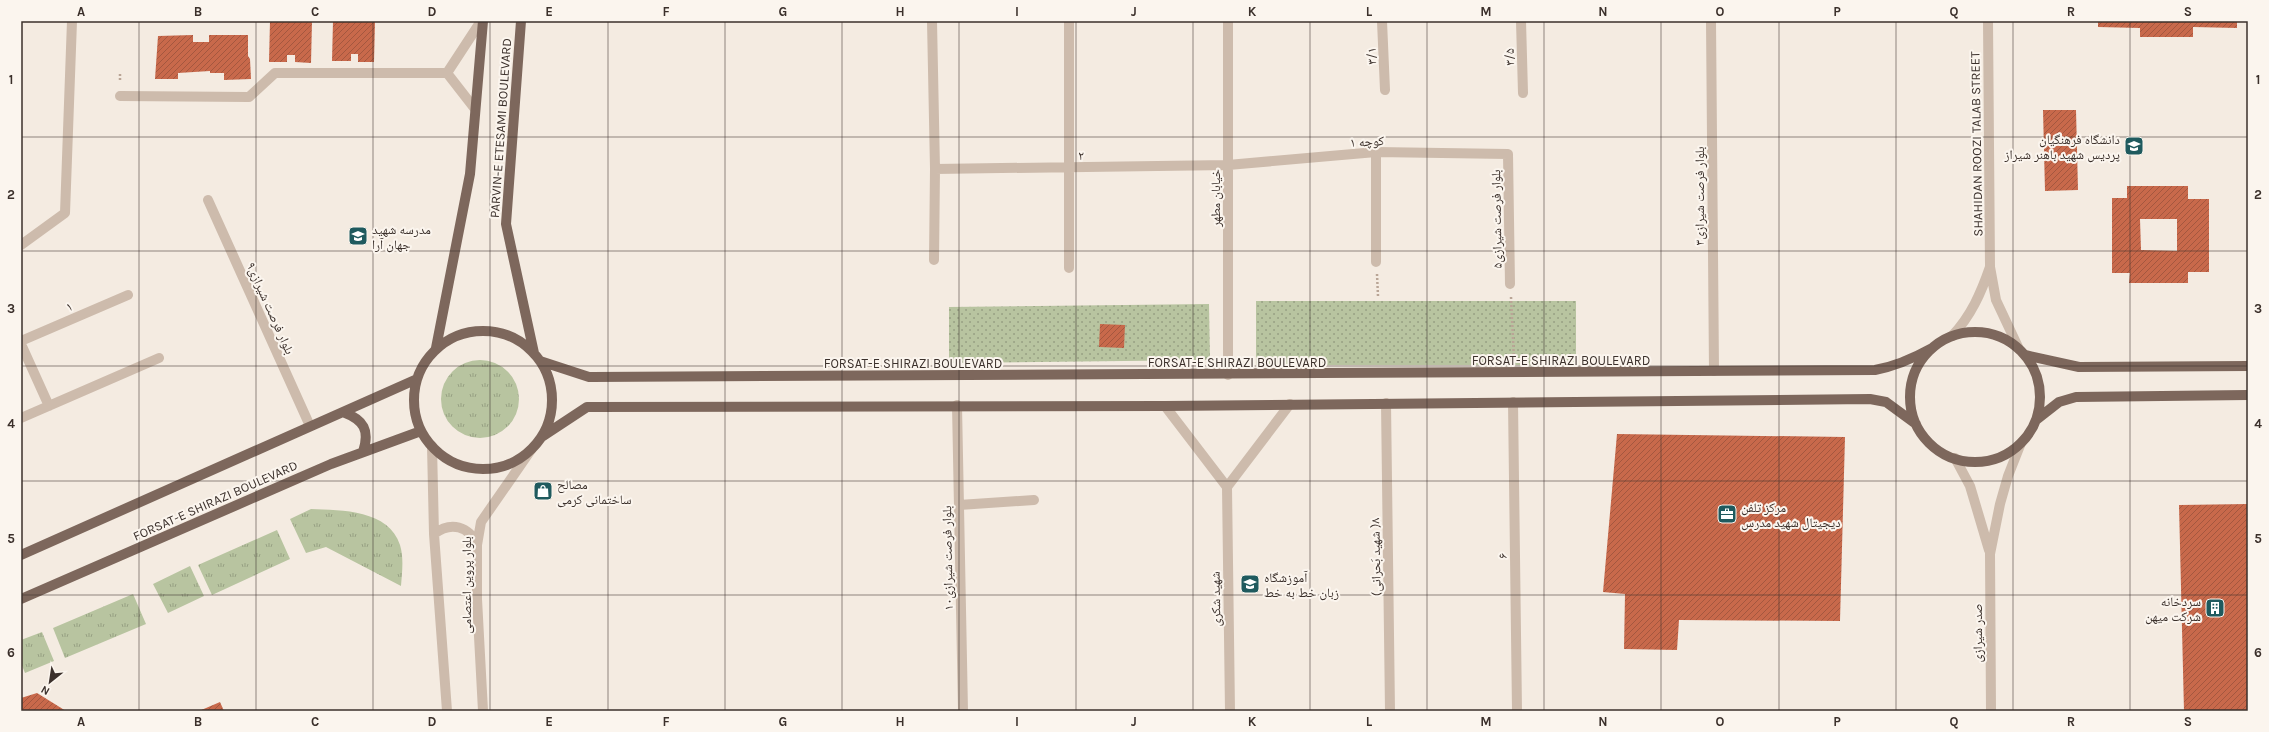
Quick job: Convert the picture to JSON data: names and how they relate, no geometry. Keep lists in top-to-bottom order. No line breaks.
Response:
{"streets":{"main road":["PARVIN-E ETESAMI BOULEVARD","FORSAT-E SHIRAZI BOULEVARD"],"street":["۳/۱","۳/۵","کوچه ۱","SHAHIDAN ROOZI TALAB STREET","۲","۳بلوار فرصت شیرازی","خیابان مطهر","بلوار فرصت شیرازی۵","۱","۹بلوار فرصت شیرازی","۶","(شهید بَحرانی )۸","بلوار فرصت شیرازی۱۰","بلوار پروین اعتصامی","شهید شکری","صدر شیرازی"]},"crossings":[["PARVIN-E ETESAMI BOULEVARD","FORSAT-E SHIRAZI BOULEVARD"],["PARVIN-E ETESAMI BOULEVARD","بلوار پروین اعتصامی"],["کوچه ۱","۲"],["کوچه ۱","خیابان مطهر"],["کوچه ۱","بلوار فرصت شیرازی۵"],["SHAHIDAN ROOZI TALAB STREET","FORSAT-E SHIRAZI BOULEVARD"],["SHAHIDAN ROOZI TALAB STREET","صدر شیرازی"],["۲","خیابان مطهر"],["۳بلوار فرصت شیرازی","FORSAT-E SHIRAZI BOULEVARD"],["خیابان مطهر","FORSAT-E SHIRAZI BOULEVARD"],["FORSAT-E SHIRAZI BOULEVARD","بلوار پروین اعتصامی"],["FORSAT-E SHIRAZI BOULEVARD","صدر شیرازی"]],"places":{"school or university":["دانشگاه فرهنگیان پردیس شهید باهنر شیراز","مدرسه شهید جهان آرا","آموزشگاه زبان خط به خط"],"shop":["مصالح ساختمانی کرمی"],"office":["مرکز تلفن دیجیتال شهید مدرس"],"building":["سردخانه شرکت میهن"]},"north":"bottom left","grid":{"columns":["A","B","C","D","E","F","G","H","I","J","K","L","M","N","O","P","Q","R","S"],"rows":["1","2","3","4","5","6"]}}
